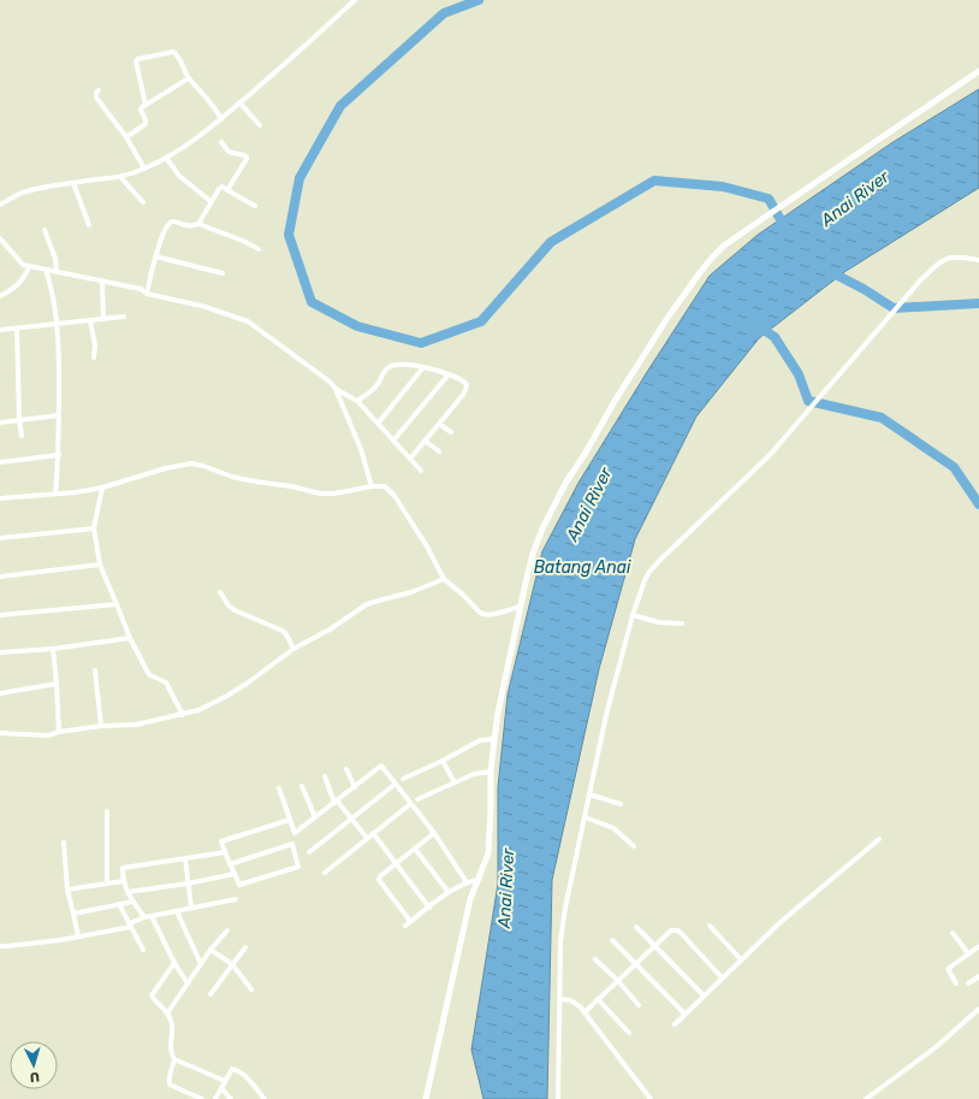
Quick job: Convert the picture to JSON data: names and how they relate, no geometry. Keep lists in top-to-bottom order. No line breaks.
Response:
{"water":["Anai River","Batang Anai"],"north":"bottom"}
